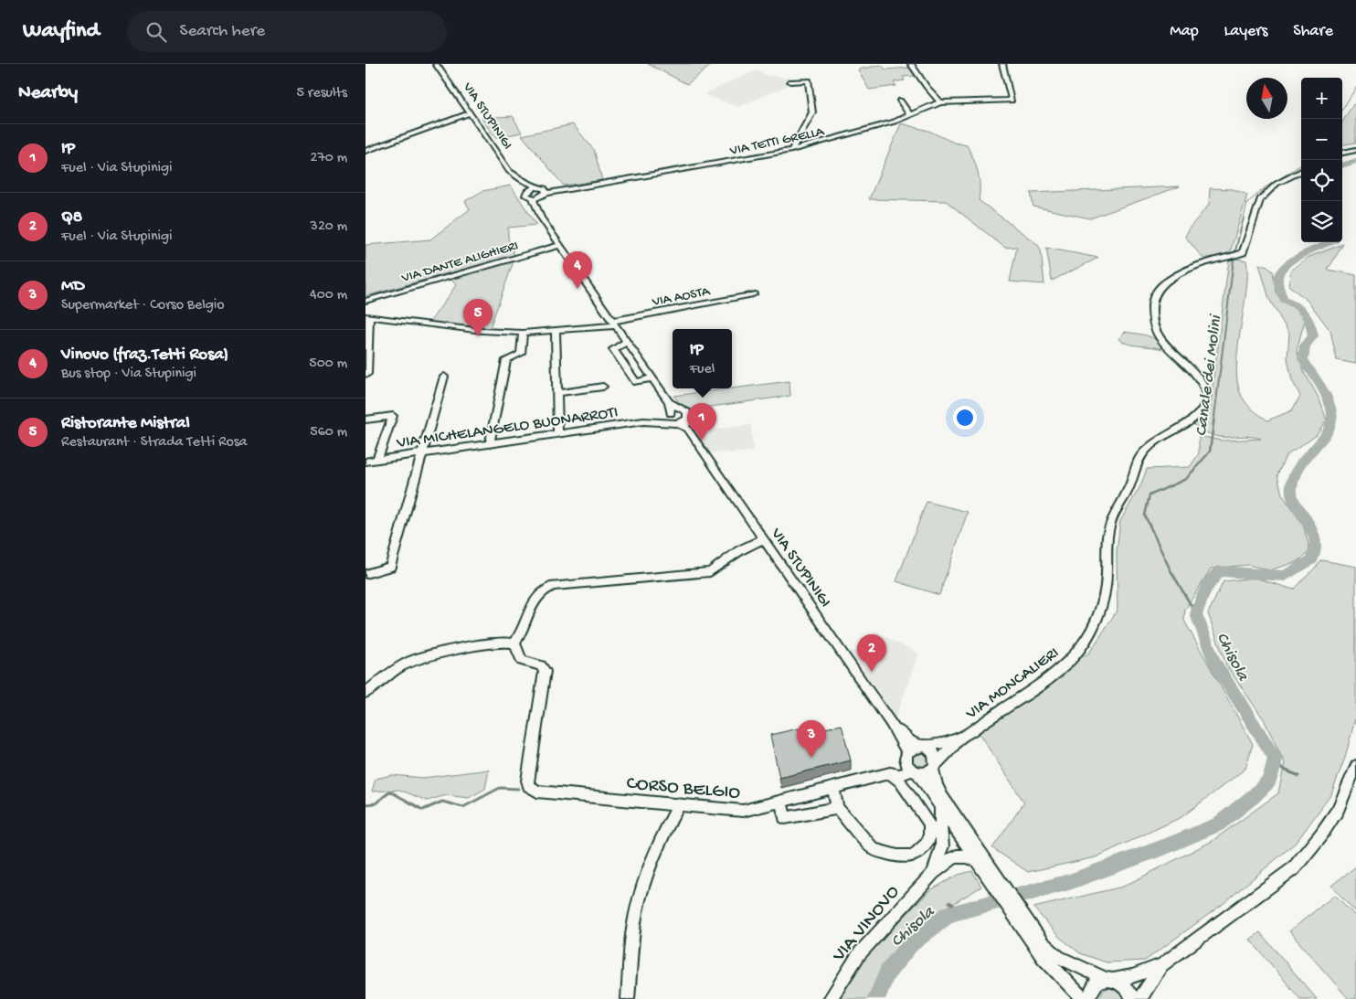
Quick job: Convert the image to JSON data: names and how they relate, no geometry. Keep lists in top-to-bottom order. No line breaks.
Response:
{"streets":{"street":["VIA STUPINIGI","VIA TETTI GRELLA","VIA DANTE ALIGHIERI","VIA AOSTA","VIA MICHELANGELO BUONARROTI","VIA MONCALIERI","CORSO BELGIO","VIA VINOVO"]},"crossings":[["VIA STUPINIGI","VIA TETTI GRELLA"],["VIA STUPINIGI","VIA DANTE ALIGHIERI"],["VIA STUPINIGI","VIA AOSTA"],["VIA STUPINIGI","VIA MICHELANGELO BUONARROTI"],["VIA STUPINIGI","VIA MONCALIERI"],["VIA STUPINIGI","CORSO BELGIO"],["VIA STUPINIGI","VIA VINOVO"],["VIA MONCALIERI","CORSO BELGIO"]],"water":["Canale dei Molini","Chisola"],"north":"top","page":{"header":"Wayfind","search":"Search here","nav":["Map","Layers","Share"],"heading":["Nearby","5 results"],"map_buttons":["+","−"],"list":[{"mark":"1","name":"IP","note":"Fuel · Via Stupinigi","value":"270 m"},{"mark":"2","name":"Q8","note":"Fuel · Via Stupinigi","value":"320 m"},{"mark":"3","name":"MD","note":"Supermarket · Corso Belgio","value":"400 m"},{"mark":"4","name":"Vinovo (fraz.Tetti Rosa)","note":"Bus stop · Via Stupinigi","value":"500 m"},{"mark":"5","name":"Ristorante Mistral","note":"Restaurant · Strada Tetti Rosa","value":"560 m"}],"pins":["4","5","1","2","3"],"popup":["IP","Fuel"]}}
